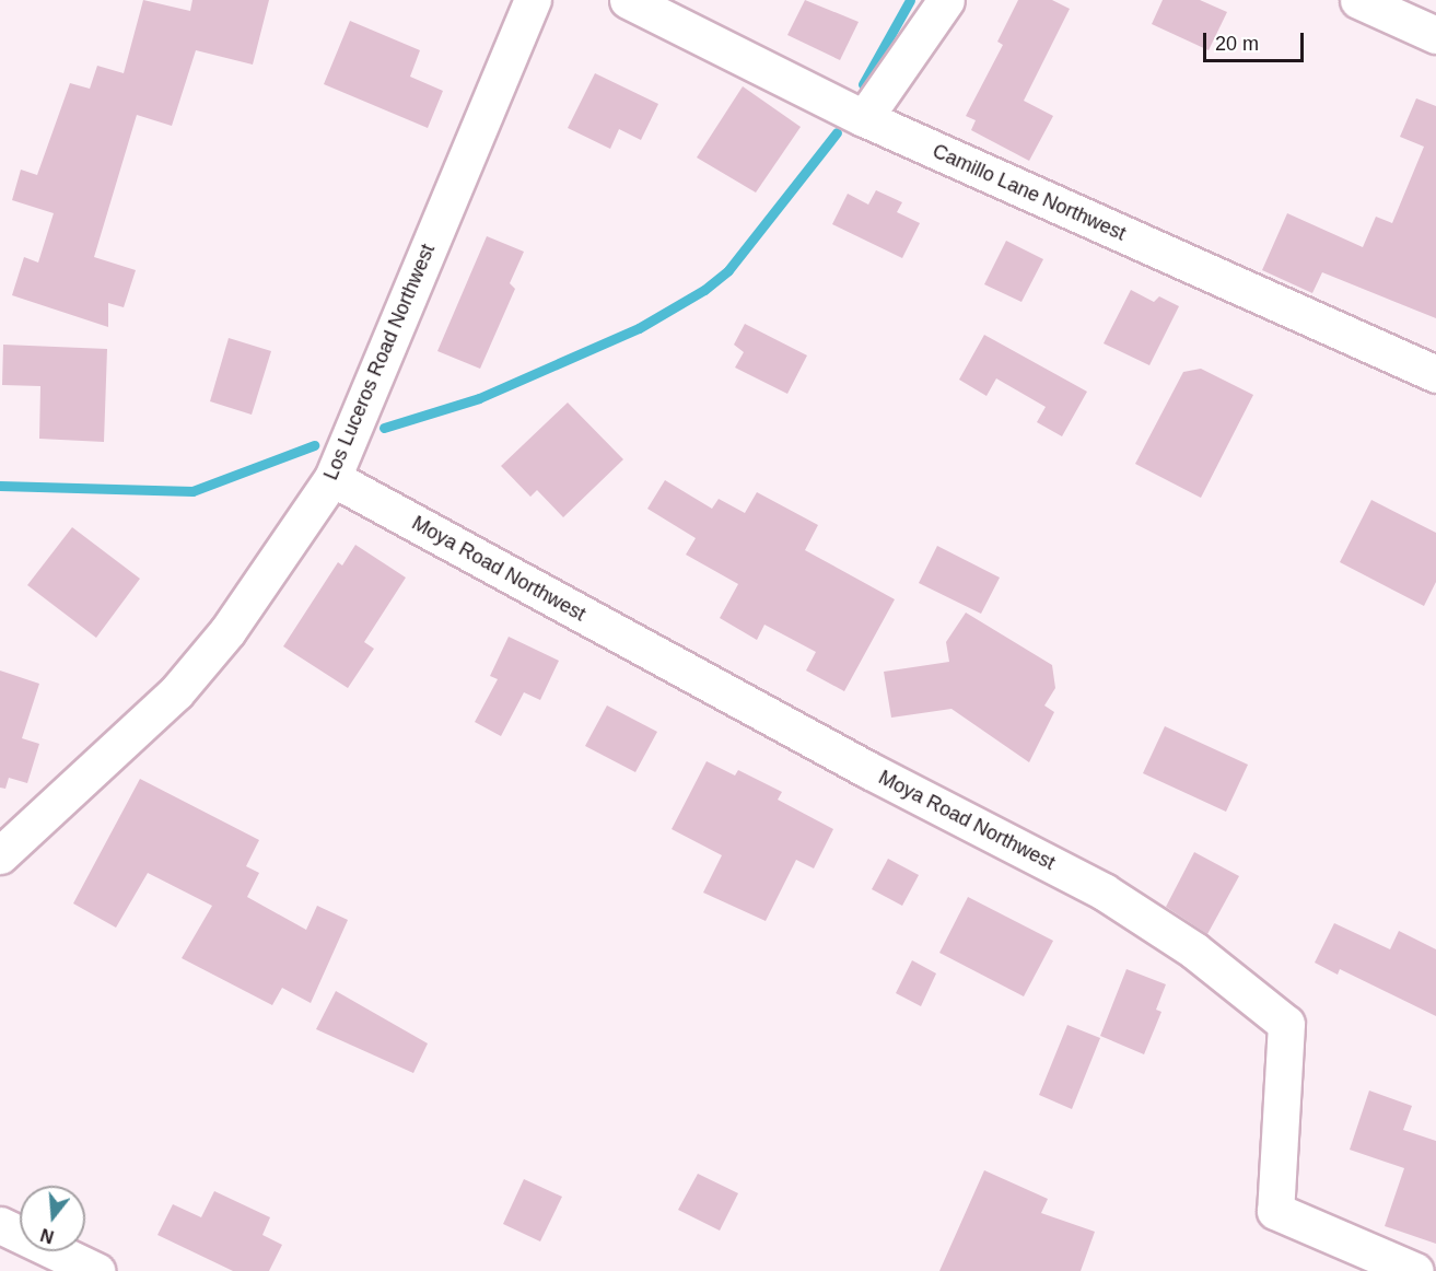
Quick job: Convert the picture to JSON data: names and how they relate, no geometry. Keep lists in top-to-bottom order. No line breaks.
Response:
{"streets":{"street":["Camillo Lane Northwest","Los Luceros Road Northwest","Moya Road Northwest"]},"crossings":[["Los Luceros Road Northwest","Moya Road Northwest"]],"scale_bar":"20 m","north":"bottom"}
